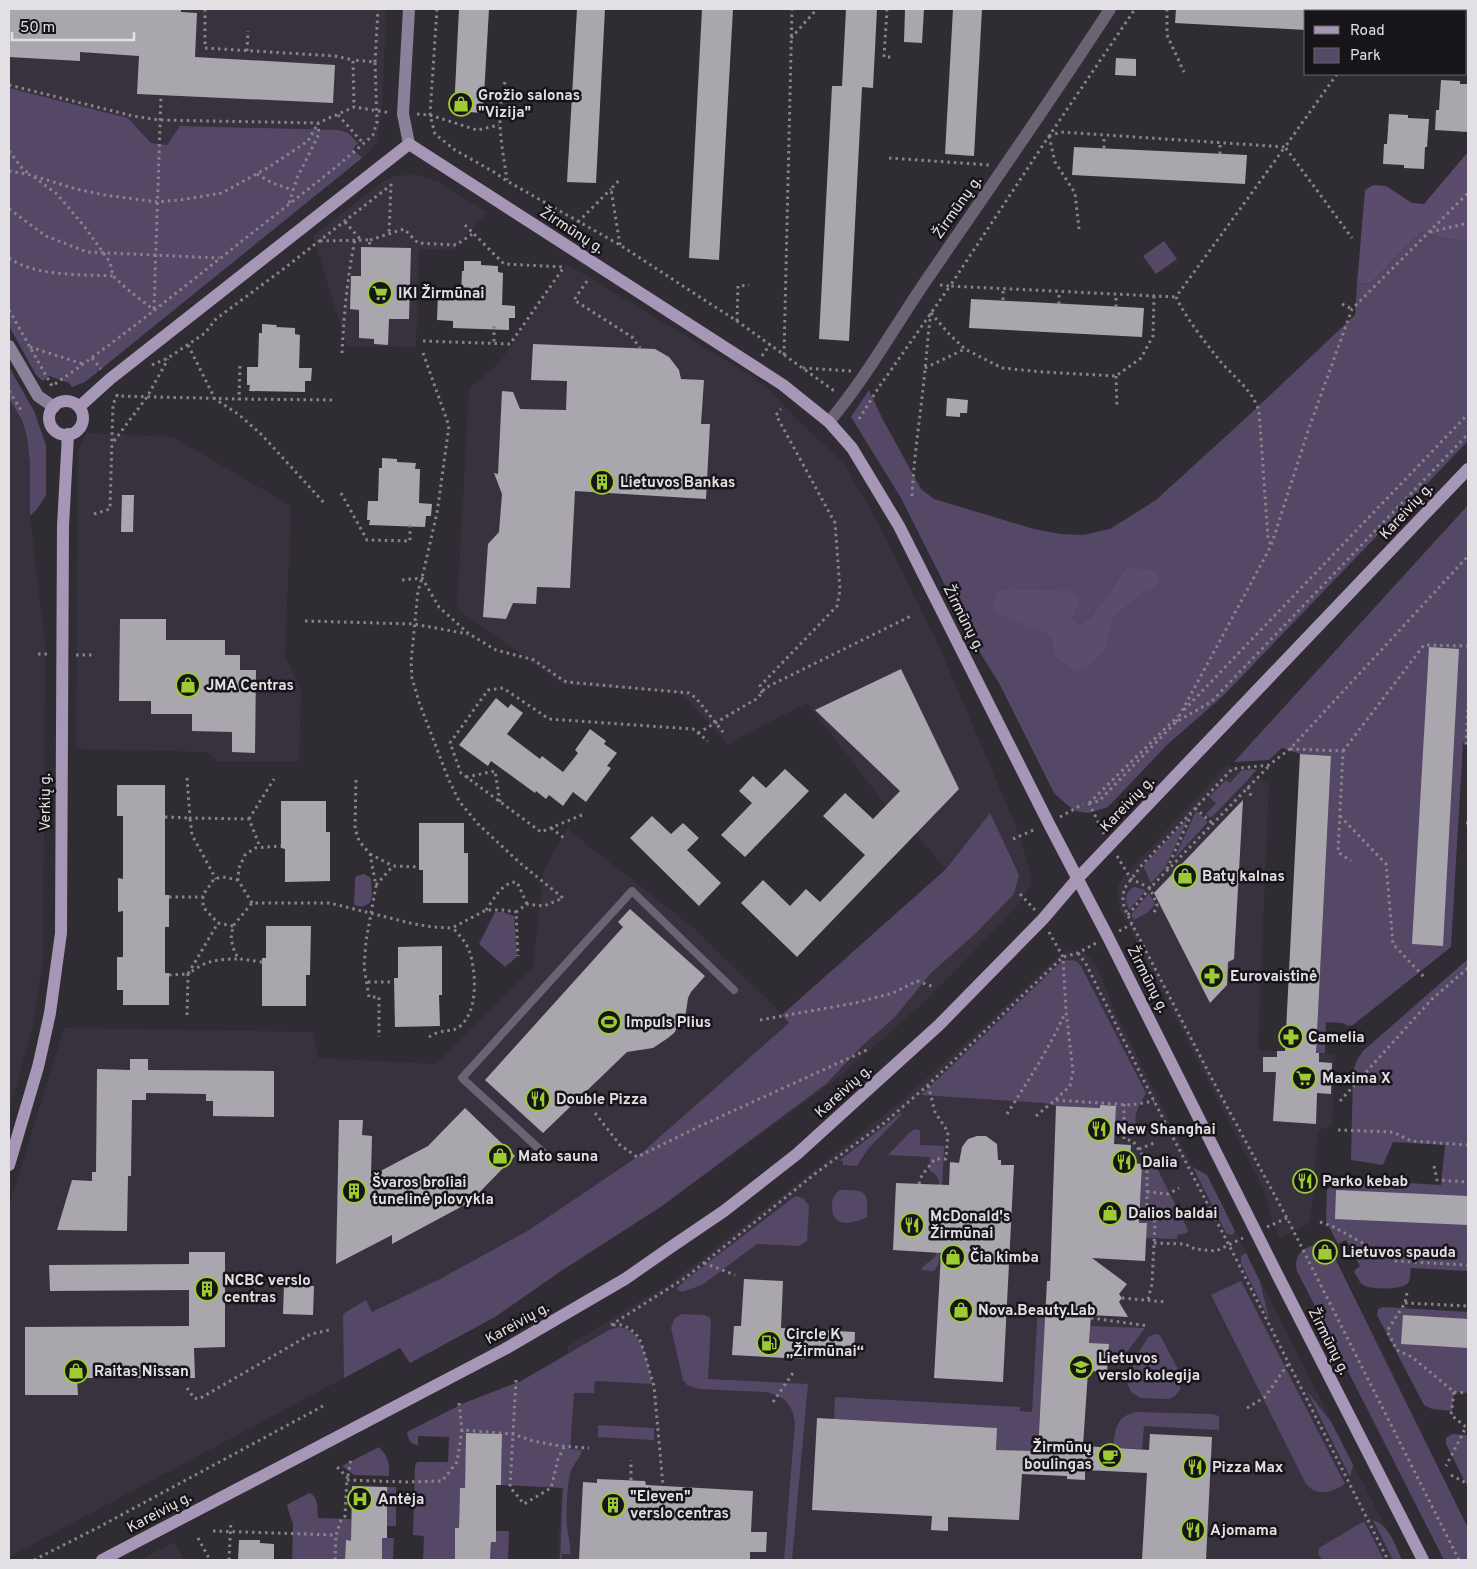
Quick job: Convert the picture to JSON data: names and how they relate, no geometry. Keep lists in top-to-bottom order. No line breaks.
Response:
{"streets":{"main road":["Žirmūnų g.","Kareivių g.","Verkių g."]},"crossings":[["Žirmūnų g.","Kareivių g."]],"places":{"shop":["Grožio salonas \"Vizija\"","JMA Centras","Batų kalnas","Mato sauna","Dalios baldai","Lietuvos spauda","Čia kimba","Nova.Beauty.Lab","Raitas Nissan"],"supermarket":["IKI Žirmūnai","Maxima X"],"building":["Lietuvos Bankas","Švaros broliai tunelinė plovykla","NCBC verslo centras","\"Eleven\" verslo centras"],"pharmacy":["Eurovaistinė","Camelia"],"sports":["Impuls Plius"],"restaurant":["Double Pizza","New Shanghai","Dalia","Parko kebab","McDonald's Žirmūnai","Pizza Max","Ajomama"],"fuel station":["Circle K „Žirmūnai“"],"school or university":["Lietuvos verslo kolegija"],"cafe":["Žirmūnų boulingas"],"hospital":["Antėja"]},"legend":["Road","Park"],"scale_bar":"50 m"}
